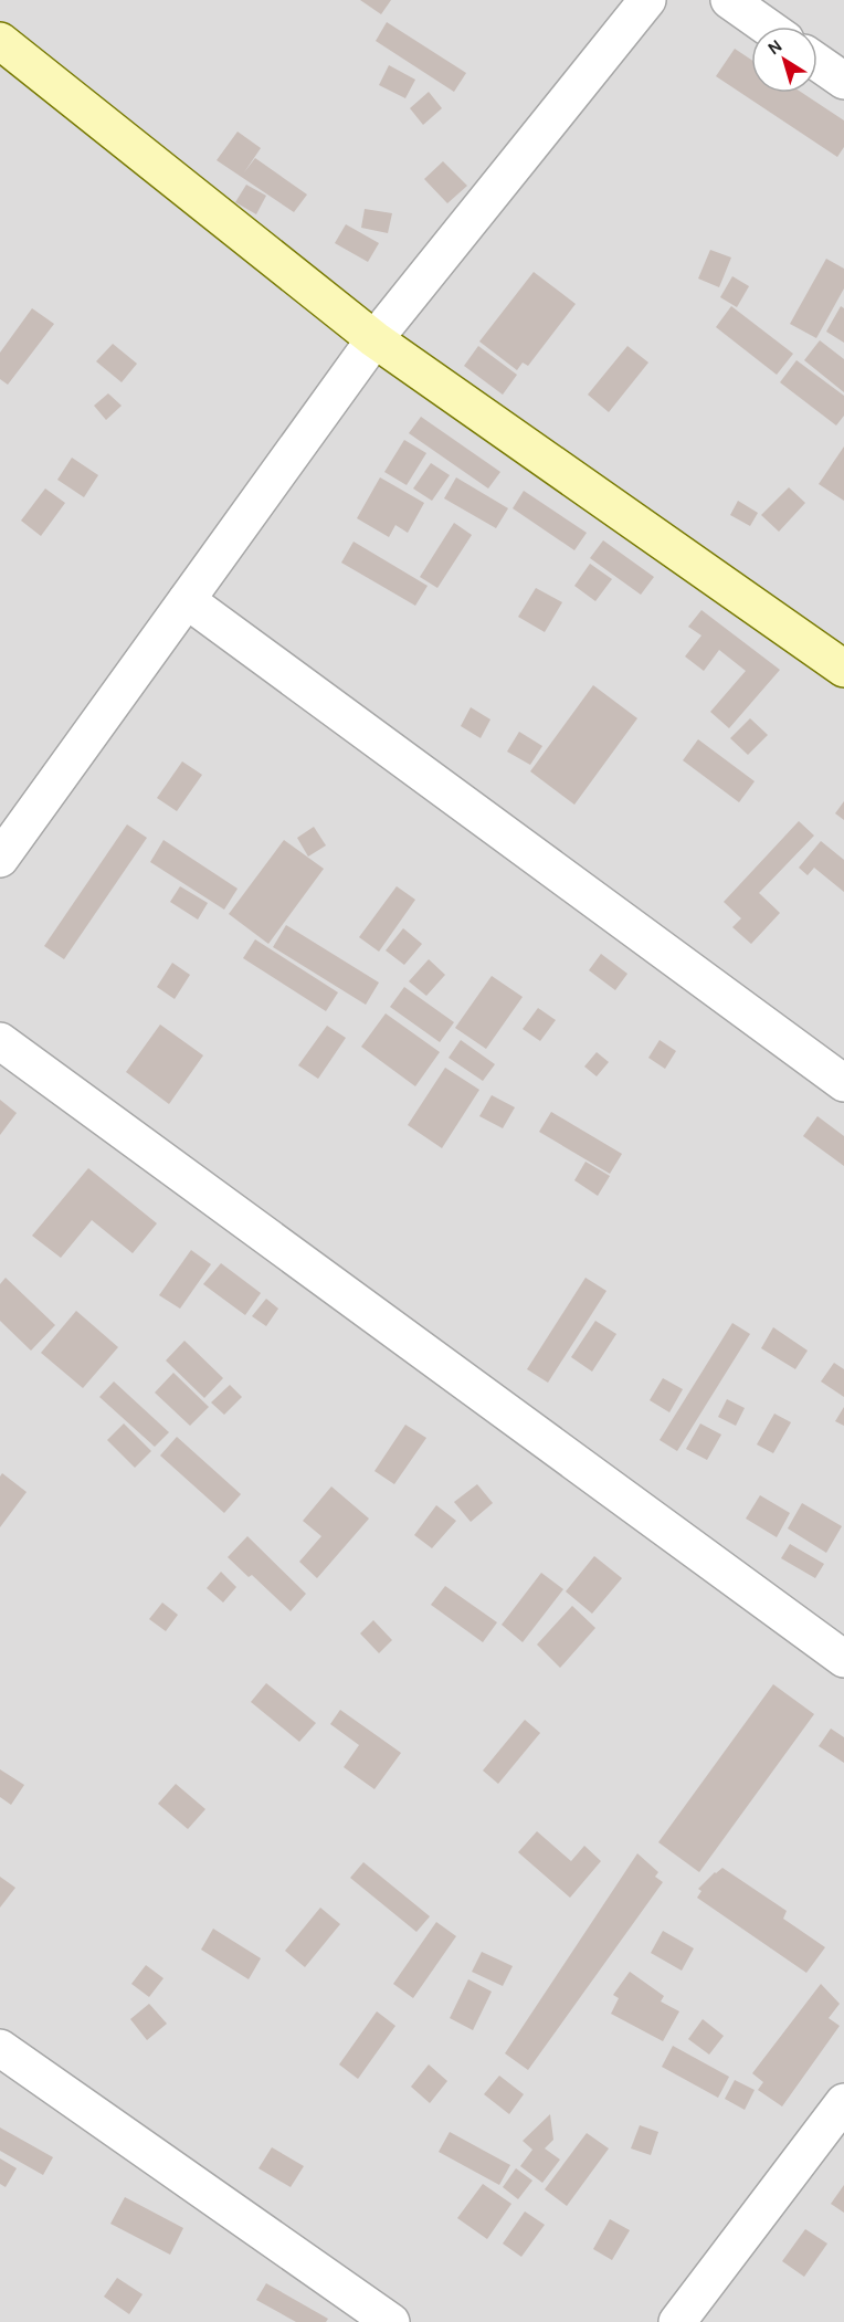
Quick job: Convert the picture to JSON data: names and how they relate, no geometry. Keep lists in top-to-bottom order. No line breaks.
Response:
{"north":"top left"}
